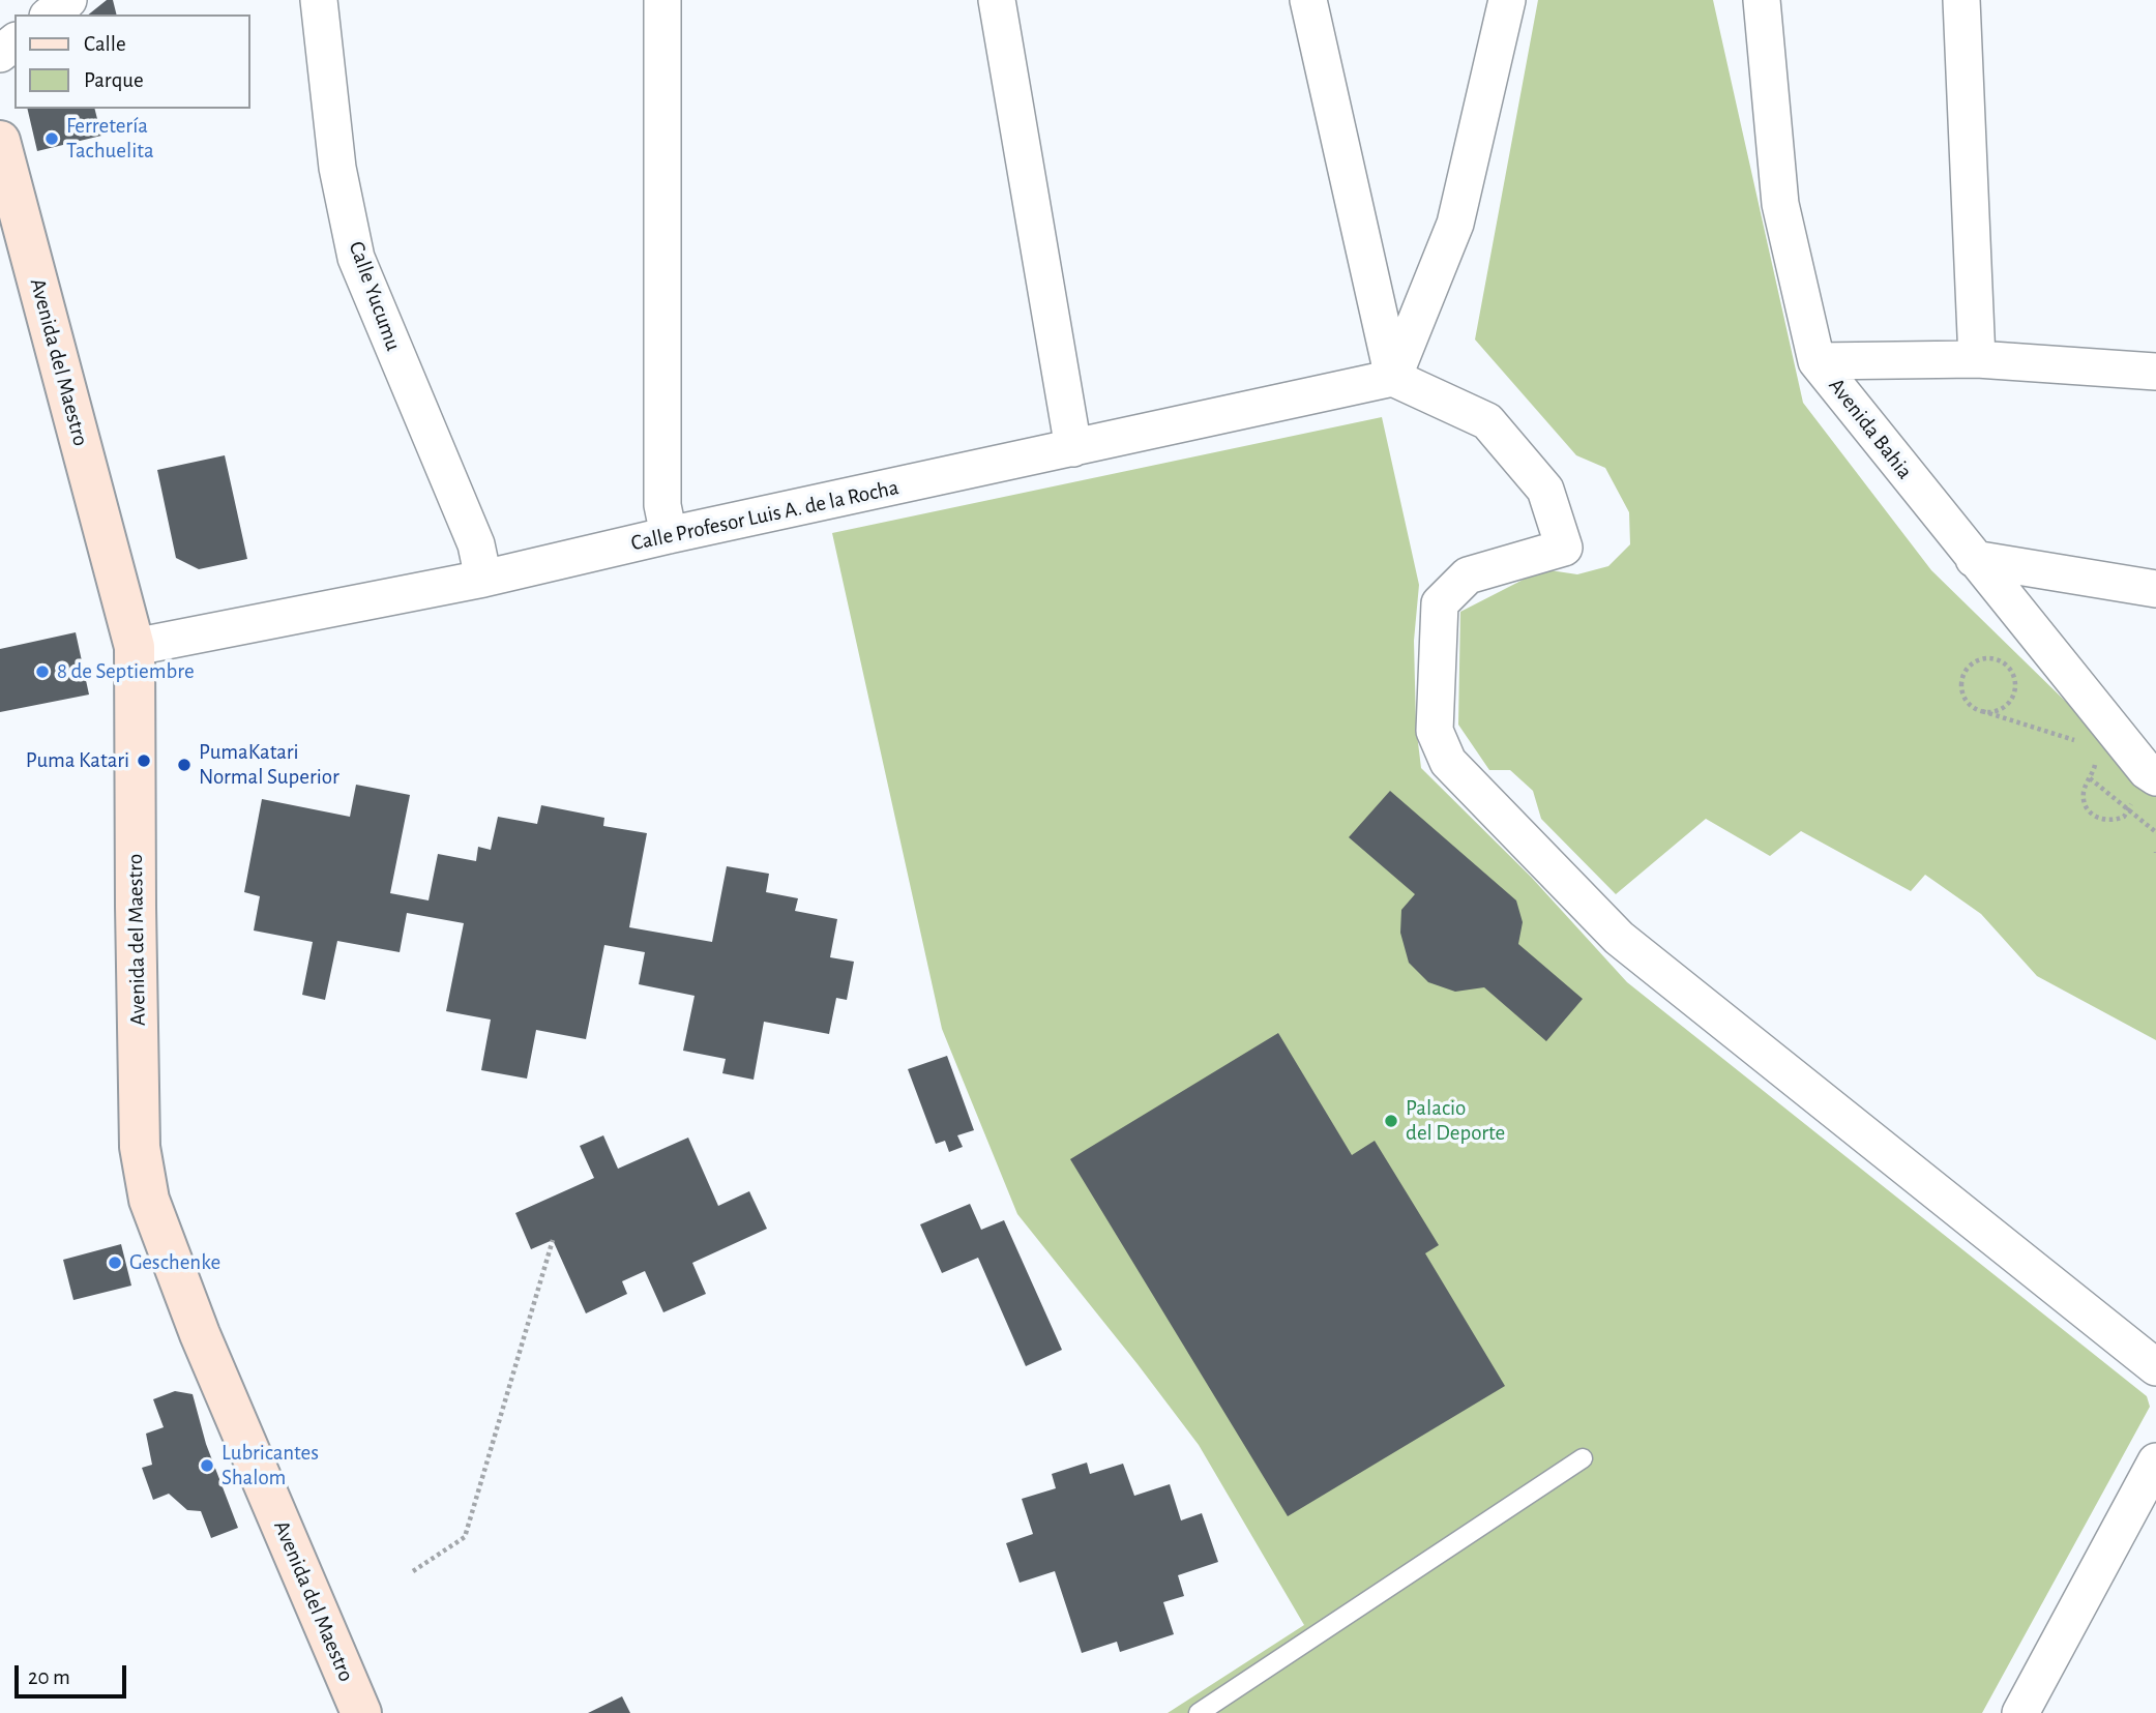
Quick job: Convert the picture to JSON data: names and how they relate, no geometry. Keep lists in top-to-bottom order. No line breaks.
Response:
{"streets":{"main road":["Avenida del Maestro"],"street":["Calle Yucumu","Avenida Bahia","Calle Profesor Luis A. de la Rocha"]},"crossings":[["Calle Yucumu","Calle Profesor Luis A. de la Rocha"],["Avenida del Maestro","Calle Profesor Luis A. de la Rocha"]],"places":["Ferretería Tachuelita","8 de Septiembre","Puma Katari","PumaKatari Normal Superior","Palacio del Deporte","Geschenke","Lubricantes Shalom"],"legend":["Calle","Parque"],"scale_bar":"20 m"}
